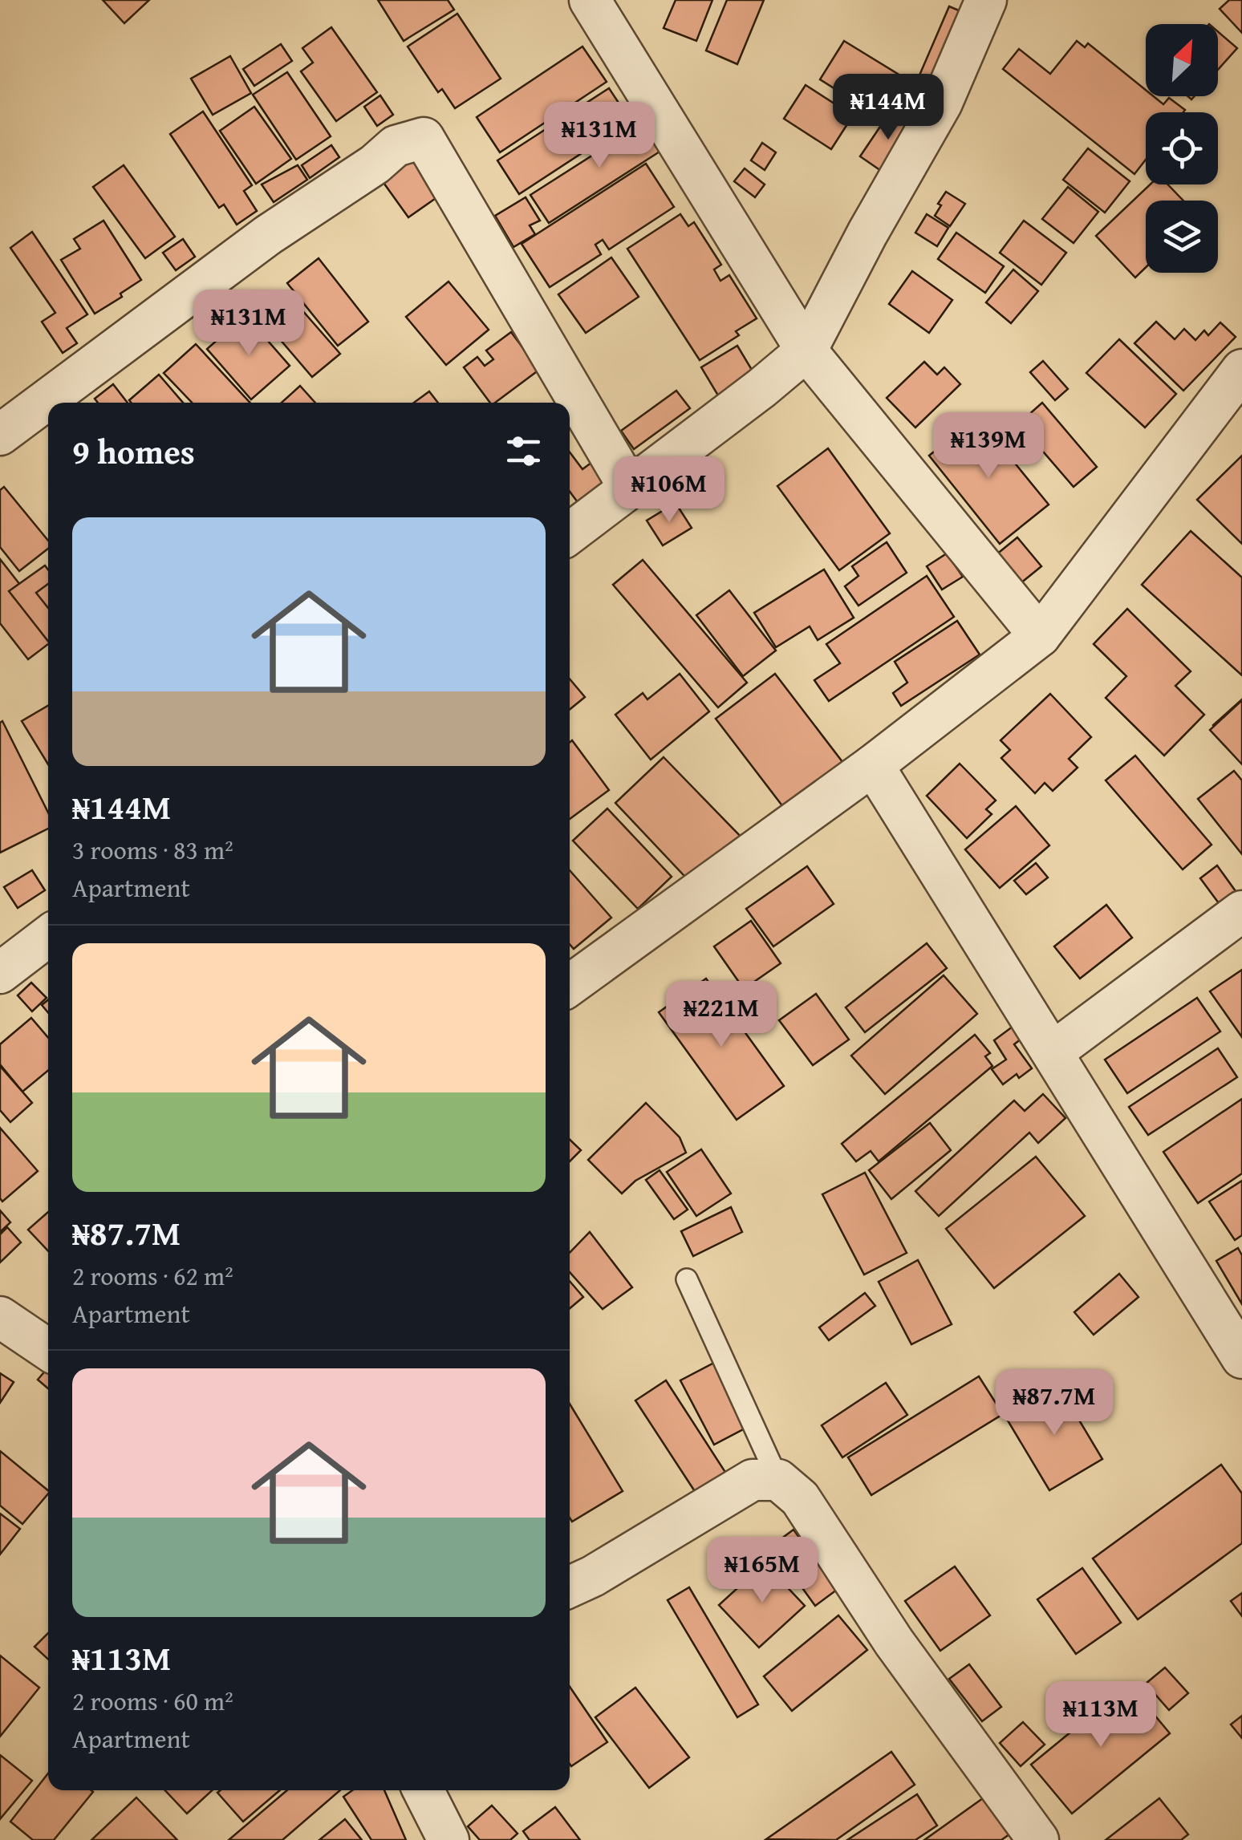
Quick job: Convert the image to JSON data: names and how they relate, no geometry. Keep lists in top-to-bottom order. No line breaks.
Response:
{"north":"top right","page":{"price":["₦144M","₦131M","₦131M","₦139M","₦106M","₦221M","₦87.7M","₦165M","₦113M"],"heading":"9 homes","list":[{"name":"₦144M","note":"3 rooms · 83 m² · Apartment"},{"name":"₦87.7M","note":"2 rooms · 62 m² · Apartment"},{"name":"₦113M","note":"2 rooms · 60 m² · Apartment"}]}}
